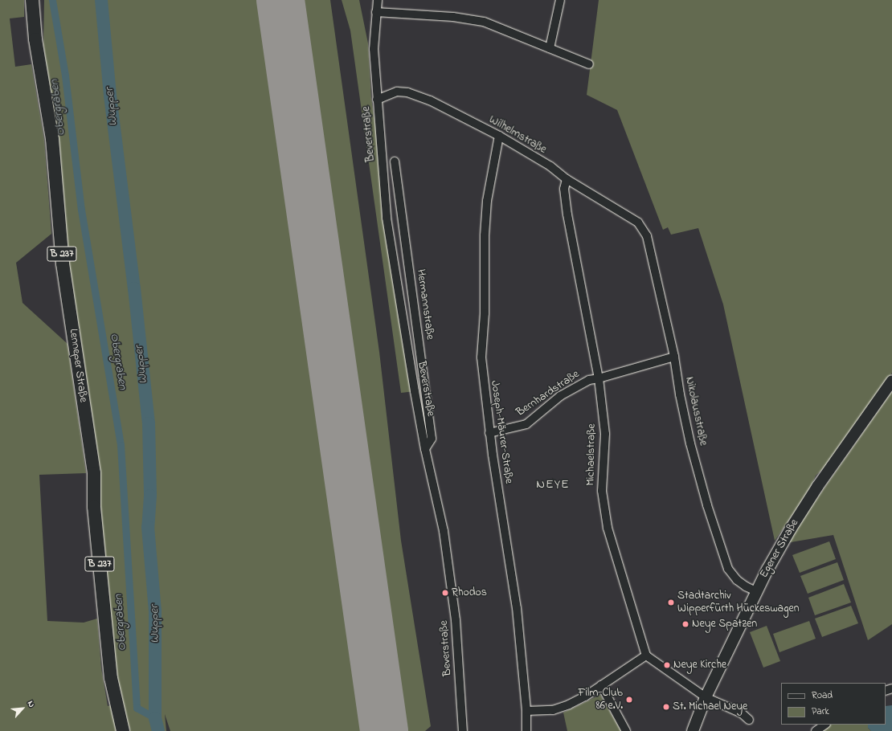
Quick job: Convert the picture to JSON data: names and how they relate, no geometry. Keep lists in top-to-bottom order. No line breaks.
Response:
{"streets":{"main road":["B 237","Lenneper Straße"],"street":["Beverstraße","Wilhelmstraße","Hermannstraße","Bernhardstraße","Nikolausstraße","Joseph-Mäurer-Straße","Michaelstraße","Egener Straße"]},"crossings":[["Beverstraße","Wilhelmstraße"],["Beverstraße","Hermannstraße"],["Wilhelmstraße","Nikolausstraße"],["Wilhelmstraße","Joseph-Mäurer-Straße"],["Wilhelmstraße","Michaelstraße"],["Bernhardstraße","Nikolausstraße"],["Bernhardstraße","Joseph-Mäurer-Straße"],["Bernhardstraße","Michaelstraße"],["Nikolausstraße","Egener Straße"]],"districts":["NEYE"],"water":["Wupper","Obergraben"],"places":["Rhodos","Stadtarchiv Wipperfürth Hückeswagen","Neye Spatzen","Neye Kirche","Film-Club 86 e.V.","St. Michael Neye"],"legend":["Road","Park"],"north":"top right"}
